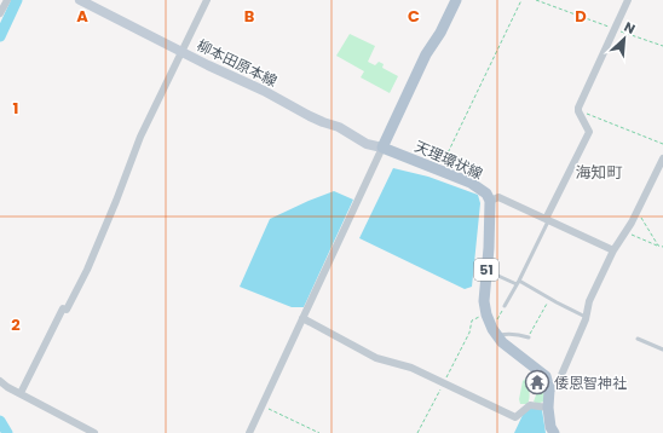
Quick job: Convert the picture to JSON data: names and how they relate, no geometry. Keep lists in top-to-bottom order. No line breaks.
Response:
{"streets":{"main road":["柳本田原本線","天理環状線","51"]},"crossings":[["柳本田原本線","天理環状線"],["天理環状線","51"]],"districts":["海知町"],"places":{"temple":["倭恩智神社"]},"north":"top right","grid":{"columns":["A","B","C","D"],"rows":["1","2"]}}
